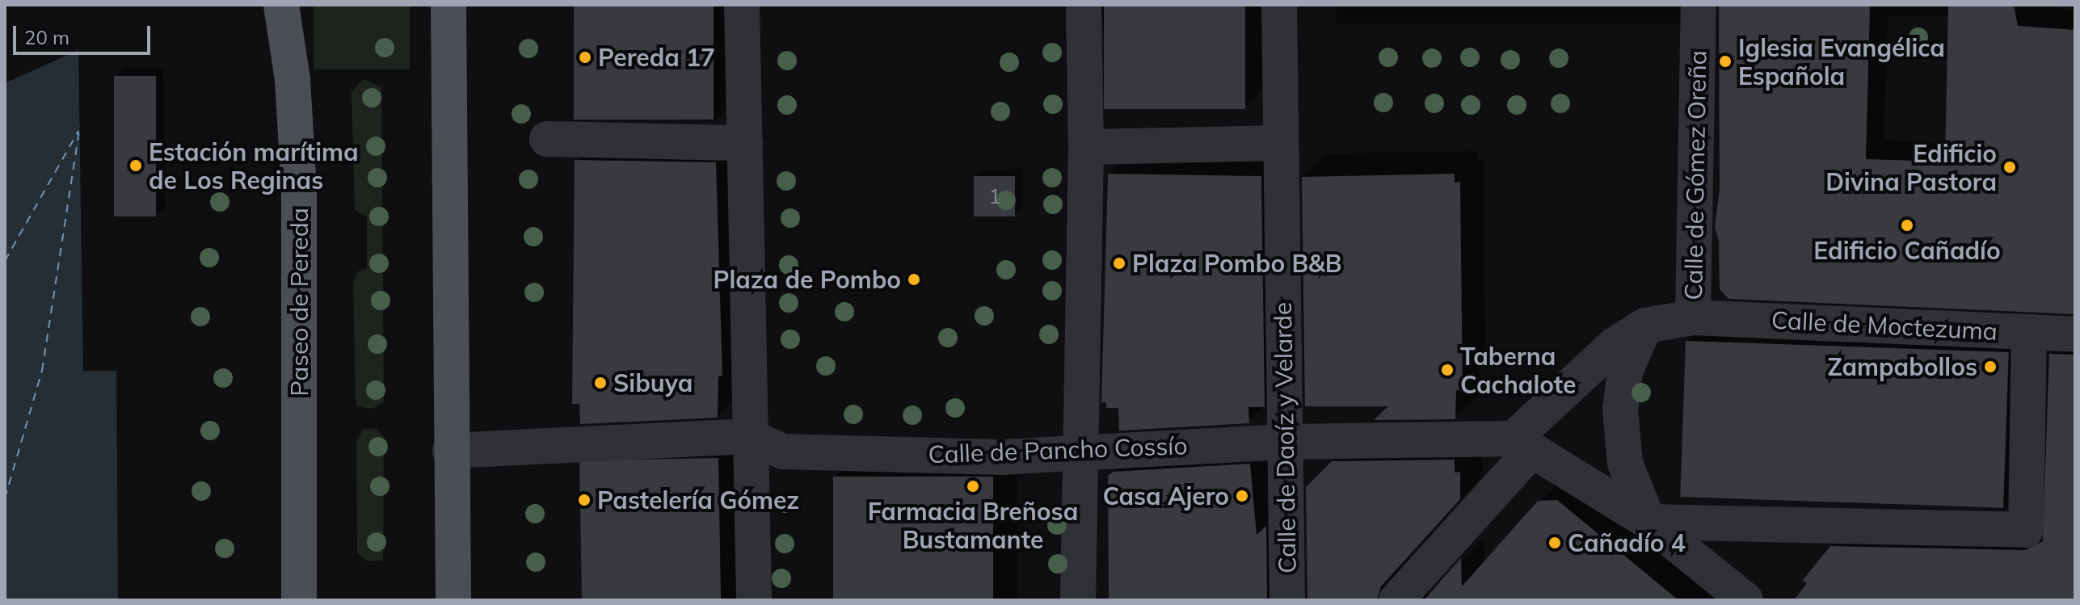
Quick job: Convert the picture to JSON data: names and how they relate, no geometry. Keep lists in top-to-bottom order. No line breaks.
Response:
{"streets":{"main road":["Paseo de Pereda"],"street":["Calle de Gómez Oreña","Calle de Moctezuma","Calle de Daoíz y Velarde","Calle de Pancho Cossío"]},"crossings":[["Calle de Gómez Oreña","Calle de Moctezuma"],["Calle de Gómez Oreña","Calle de Pancho Cossío"],["Calle de Daoíz y Velarde","Calle de Pancho Cossío"]],"places":["Pereda 17","Iglesia Evangélica Española","Estación marítima de Los Reginas","Edificio Divina Pastora","Edificio Cañadío","Plaza Pombo B&B","Plaza de Pombo","Zampabollos","Taberna Cachalote","Sibuya","Farmacia Breñosa Bustamante","Casa Ajero","Pastelería Gómez","Cañadío 4"],"house_numbers":["1"],"scale_bar":"20 m"}
